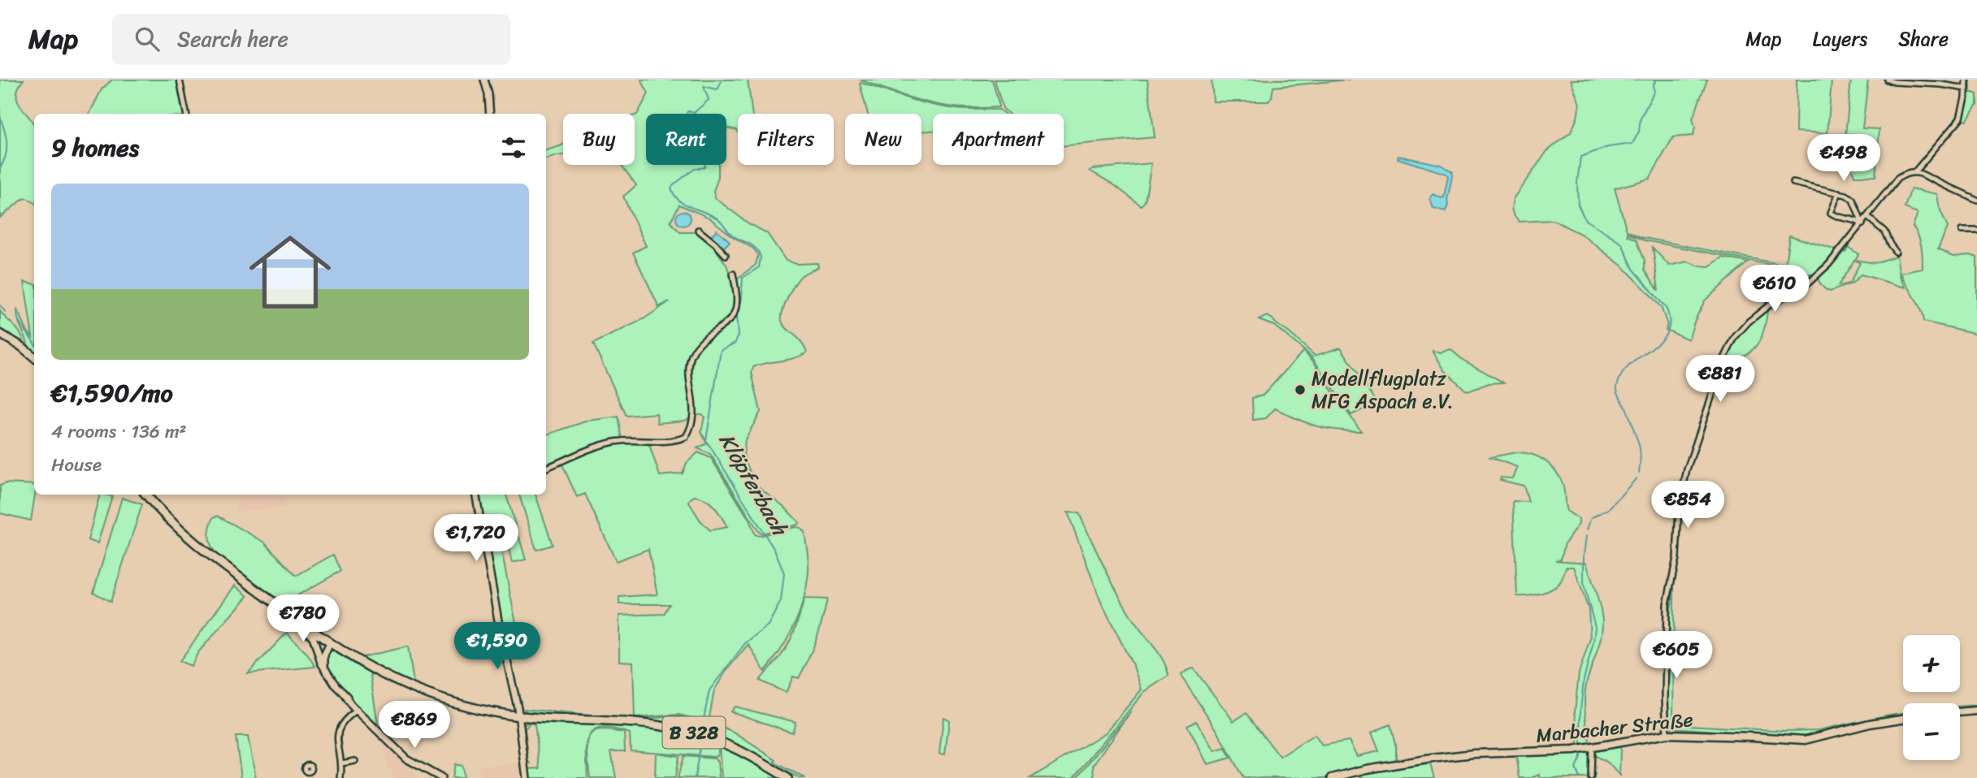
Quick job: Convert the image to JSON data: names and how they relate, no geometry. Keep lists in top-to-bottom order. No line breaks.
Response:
{"streets":{"main road":["Marbacher Straße","B 328"]},"water":["Klöpferbach"],"places":["Modellflugplatz MFG Aspach e.V."],"page":{"header":"Map","search":"Search here","nav":["Map","Layers","Share"],"chip":["Buy","Rent","Filters","New","Apartment"],"heading":"9 homes","price":["€498","€610","€881","€854","€1,720","€780","€1,590","€605","€869"],"list":[{"name":"€1,590/mo","note":"4 rooms · 136 m² · House"}],"map_buttons":["+","−"]}}
